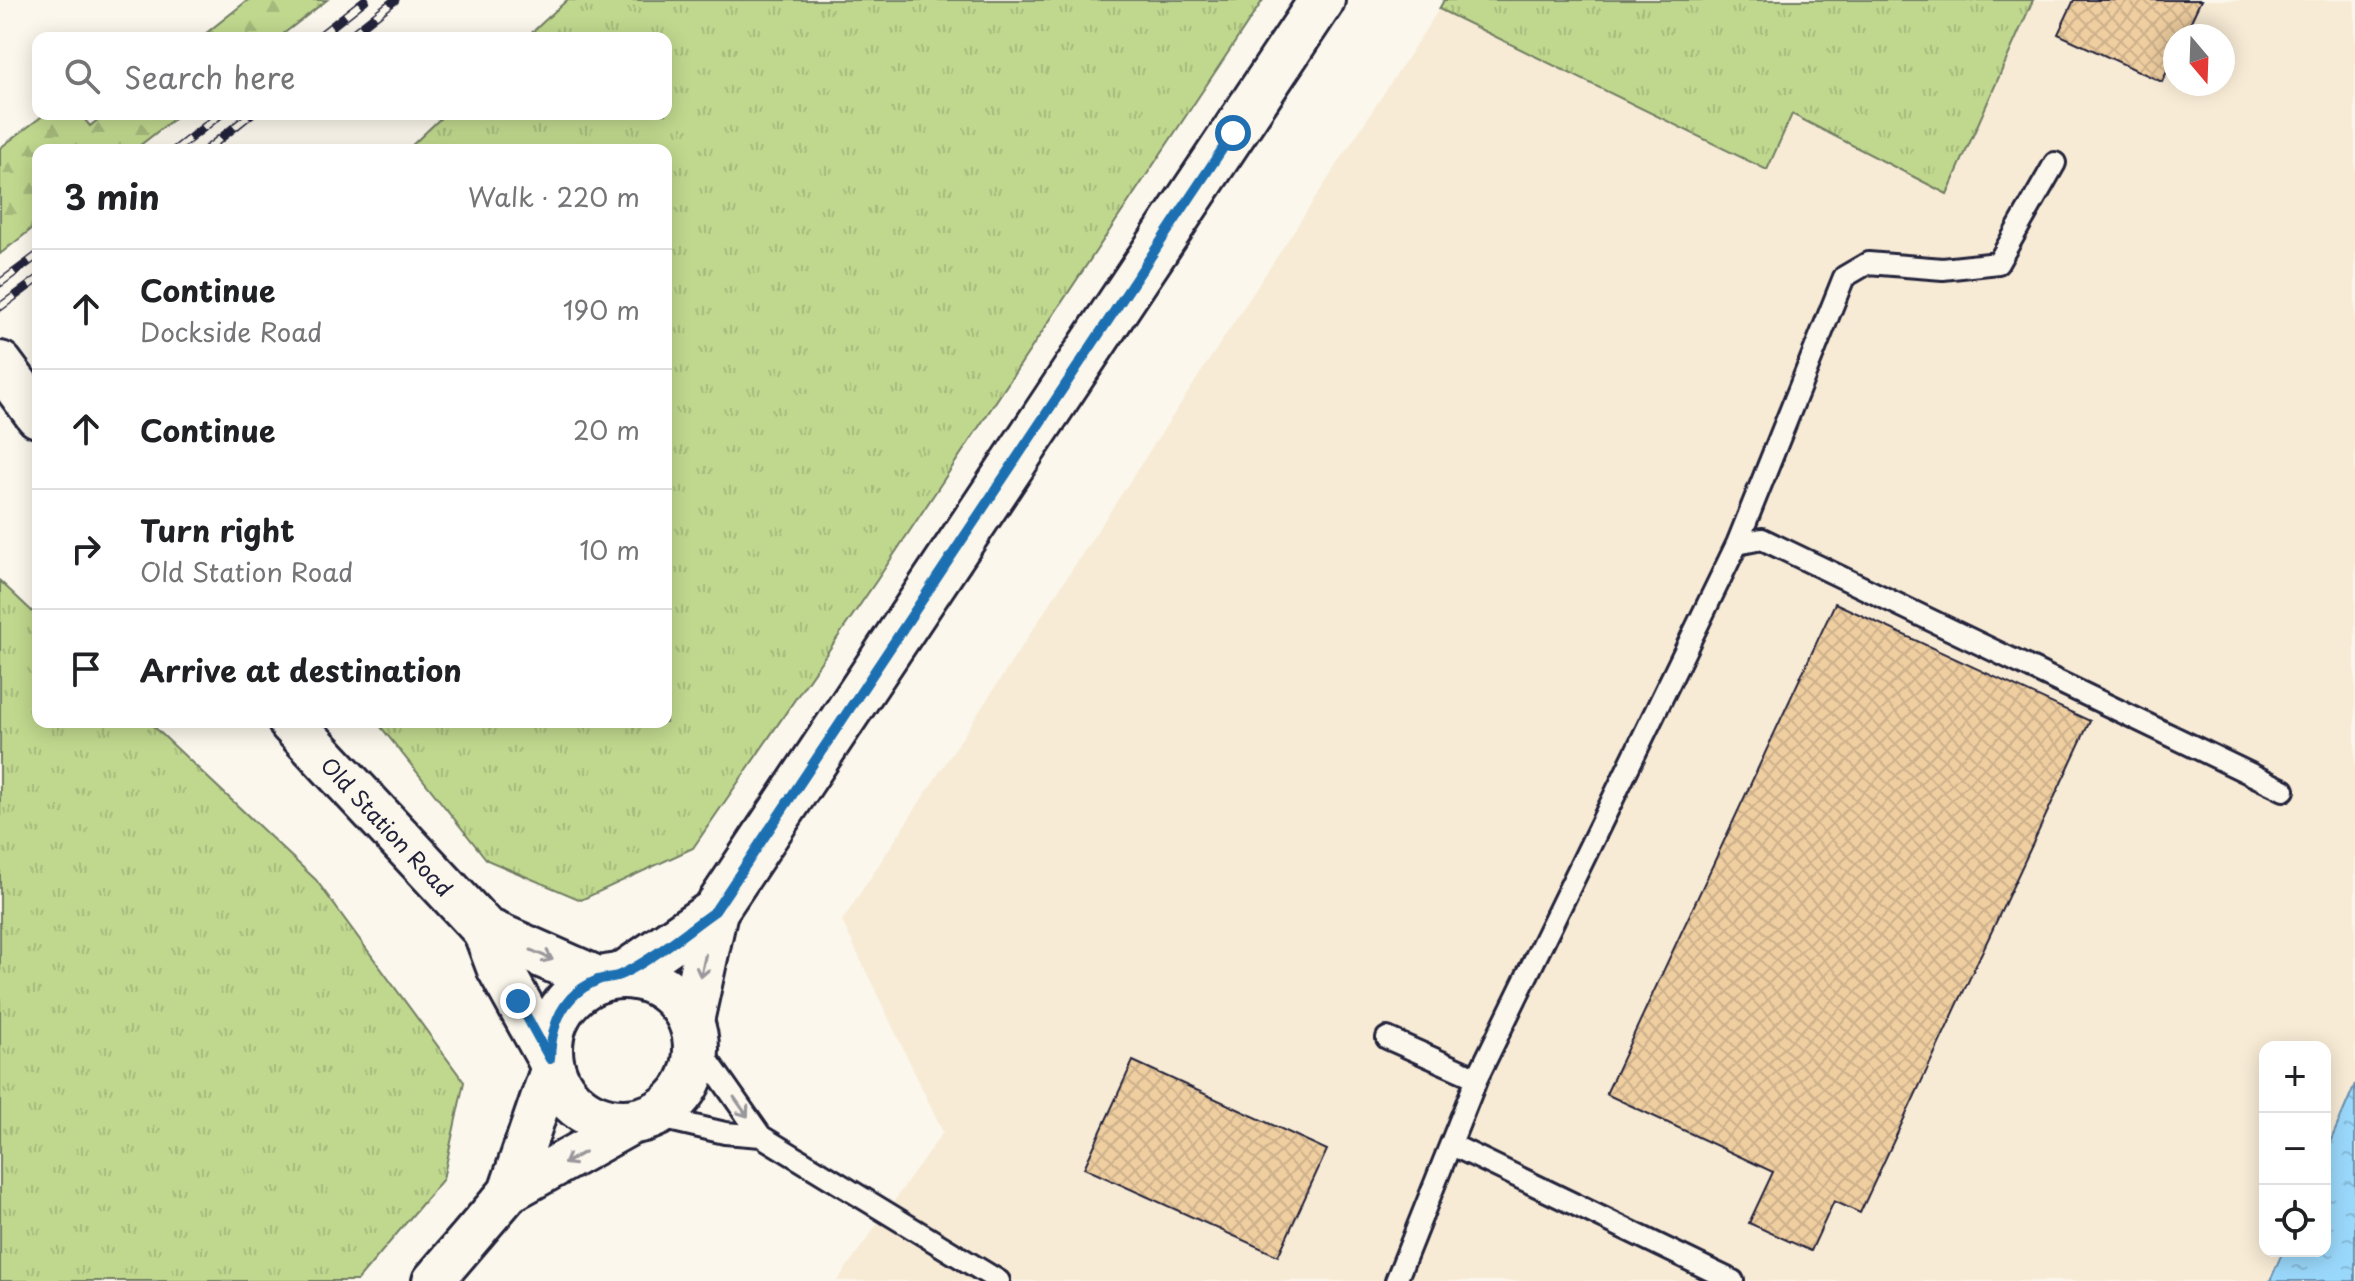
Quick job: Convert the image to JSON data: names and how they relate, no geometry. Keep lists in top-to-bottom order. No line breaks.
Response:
{"streets":{"main road":["Old Station Road"]},"north":"bottom","page":{"search":"Search here","heading":["3 min","Walk · 220 m"],"list":[["Continue","Dockside Road","190 m"],["Continue","20 m"],["Turn right","Old Station Road","10 m"],"Arrive at destination"],"map_buttons":["+","−"]}}
